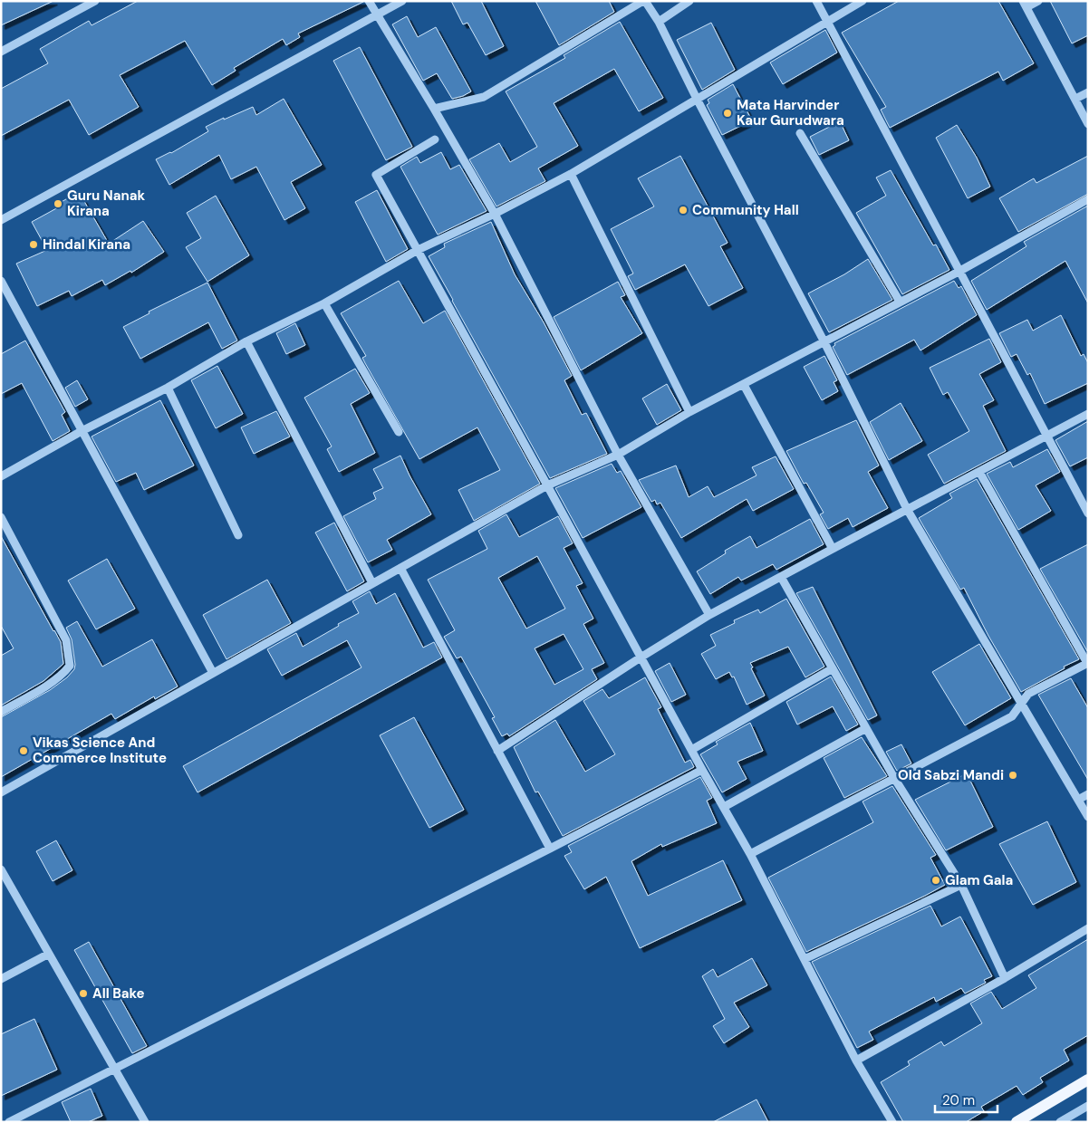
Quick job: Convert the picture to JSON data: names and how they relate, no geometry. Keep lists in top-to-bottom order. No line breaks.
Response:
{"places":["Mata Harvinder Kaur Gurudwara","Guru Nanak Kirana","Community Hall","Hindal Kirana","Vikas Science And Commerce Institute","Old Sabzi Mandi","Glam Gala","All Bake"],"scale_bar":"20 m"}
